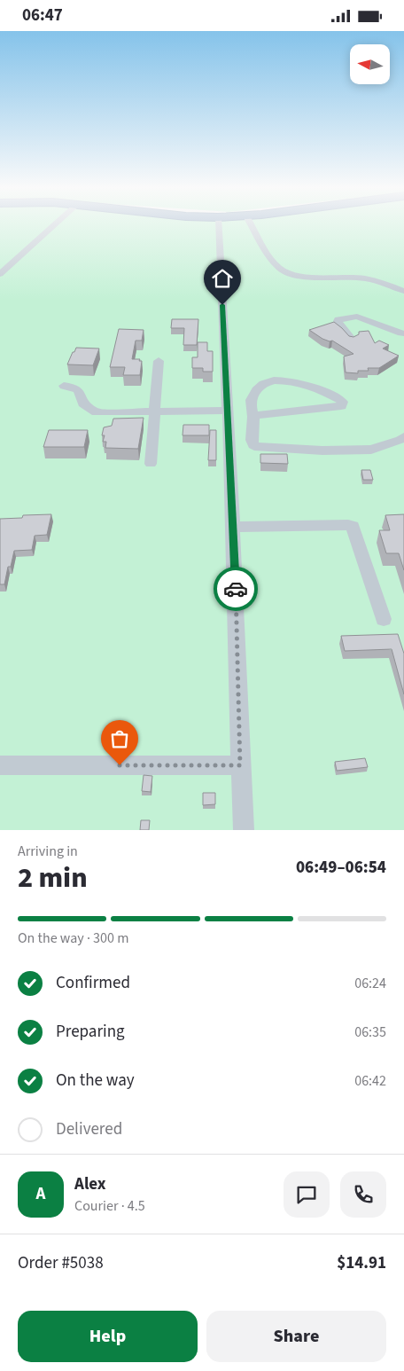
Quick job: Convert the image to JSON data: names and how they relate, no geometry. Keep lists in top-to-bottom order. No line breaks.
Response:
{"north":"left","page":{"status":"06:47","heading":["2 min","Arriving in","06:49–06:54"],"panel":["Alex","Courier · 4.5","Order #5038","$14.91"],"bar":"On the way · 300 m","list":[["Confirmed","06:24"],["Preparing","06:35"],["On the way","06:42"],"Delivered"],"round":"A","buttons":["Help","Share"]}}
